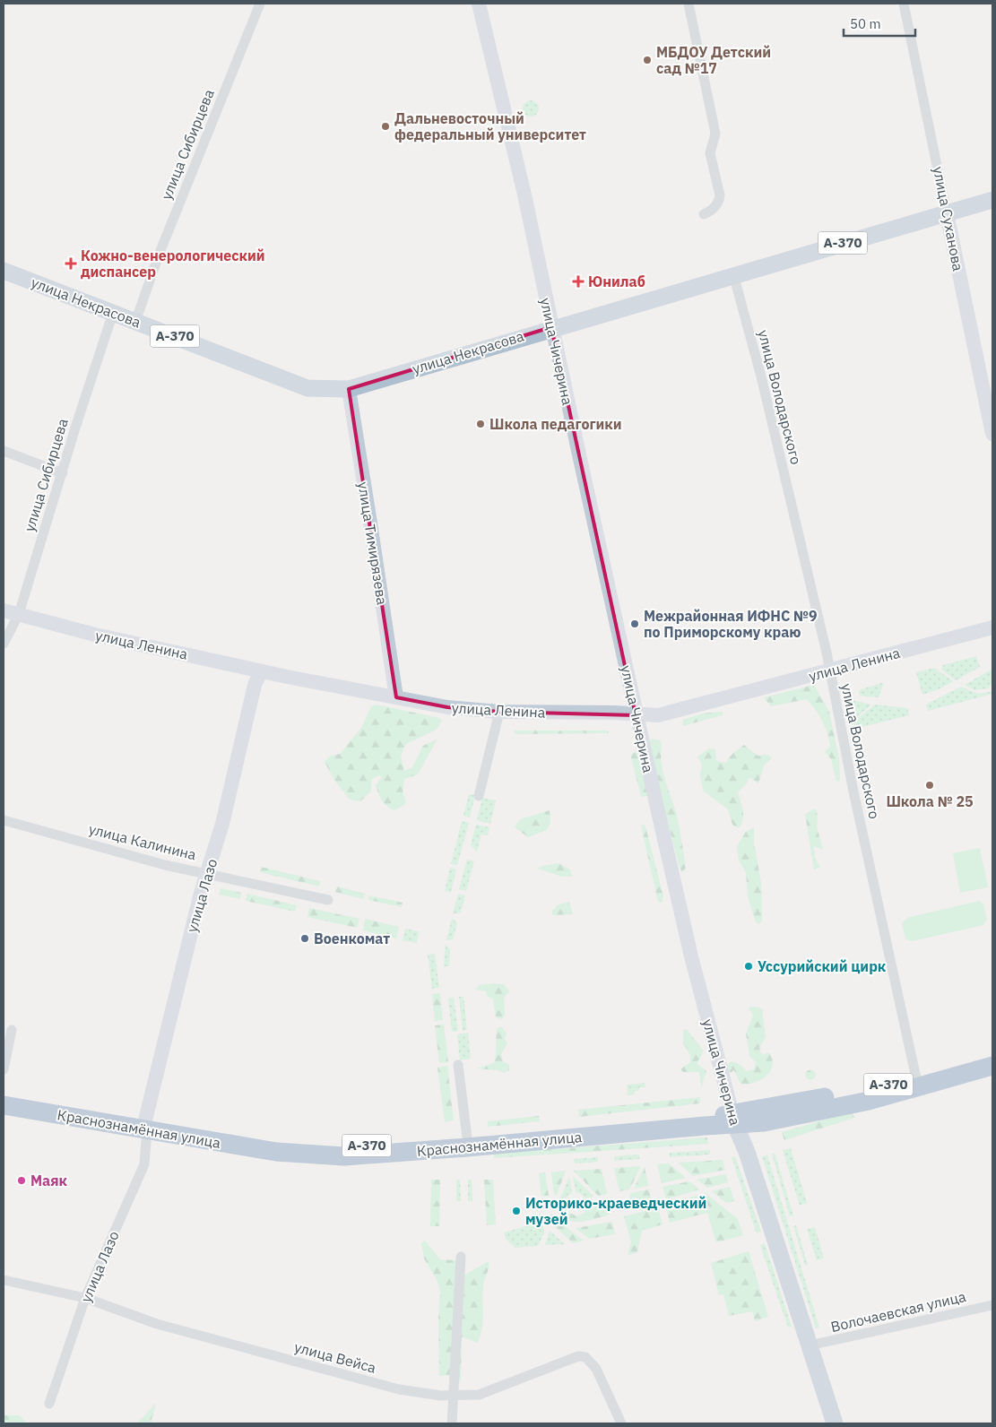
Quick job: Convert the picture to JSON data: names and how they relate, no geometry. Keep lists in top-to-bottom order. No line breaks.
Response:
{"streets":{"highway":["А-370","Краснознамённая улица"],"main road":["улица Суханова","улица Некрасова","улица Чичерина","улица Тимирязева","улица Ленина","улица Лазо"],"street":["улица Сибирцева","улица Володарского","улица Калинина","Волочаевская улица","улица Вейса"]},"crossings":[["улица Сибирцева","улица Некрасова"],["улица Сибирцева","улица Ленина"],["улица Суханова","улица Некрасова"],["улица Некрасова","улица Чичерина"],["улица Некрасова","улица Володарского"],["улица Некрасова","улица Тимирязева"],["улица Чичерина","улица Ленина"],["улица Чичерина","Краснознамённая улица"],["улица Чичерина","Волочаевская улица"],["улица Володарского","улица Ленина"],["улица Володарского","Краснознамённая улица"],["улица Тимирязева","улица Ленина"],["улица Ленина","улица Лазо"],["улица Калинина","улица Лазо"],["улица Лазо","Краснознамённая улица"],["улица Лазо","улица Вейса"]],"places":{"other":["МБДОУ Детский сад №17","Дальневосточный федеральный университет","Школа педагогики","Межрайонная ИФНС №9 по Приморскому краю","Школа № 25","Военкомат","Уссурийский цирк","Маяк","Историко-краеведческий музей"],"health":["Кожно-венерологический диспансер","Юнилаб"]},"scale_bar":"50 m"}
